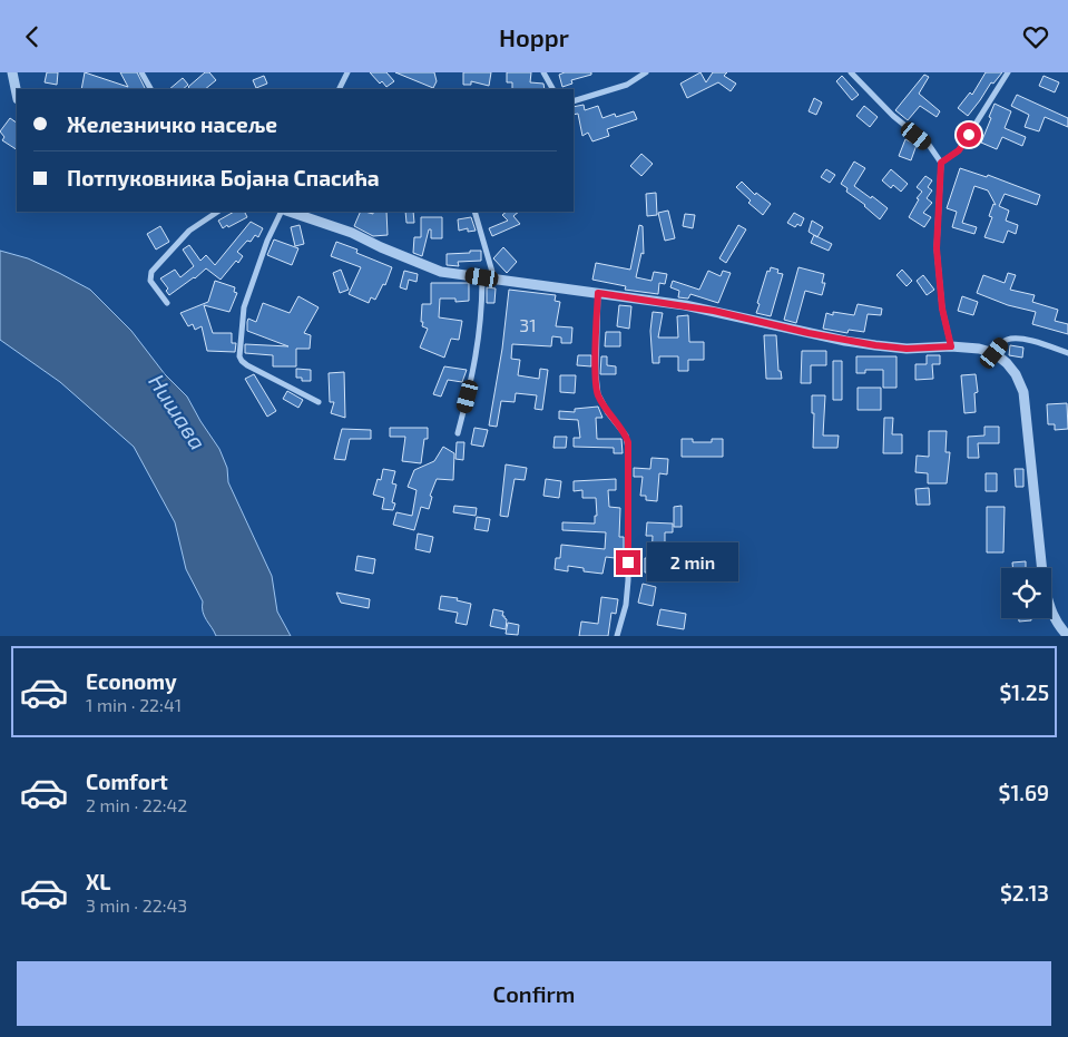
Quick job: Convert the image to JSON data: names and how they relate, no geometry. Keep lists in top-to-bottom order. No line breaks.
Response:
{"water":["Нишава"],"house_numbers":["31"],"page":{"header":"Hoppr","banner":["Железничко насеље","Потпуковника Бојана Спасића"],"bubble":"2 min","list":[{"name":"Economy","note":"1 min · 22:41","value":"$1.25"},{"name":"Comfort","note":"2 min · 22:42","value":"$1.69"},{"name":"XL","note":"3 min · 22:43","value":"$2.13"}],"buttons":"Confirm"}}
